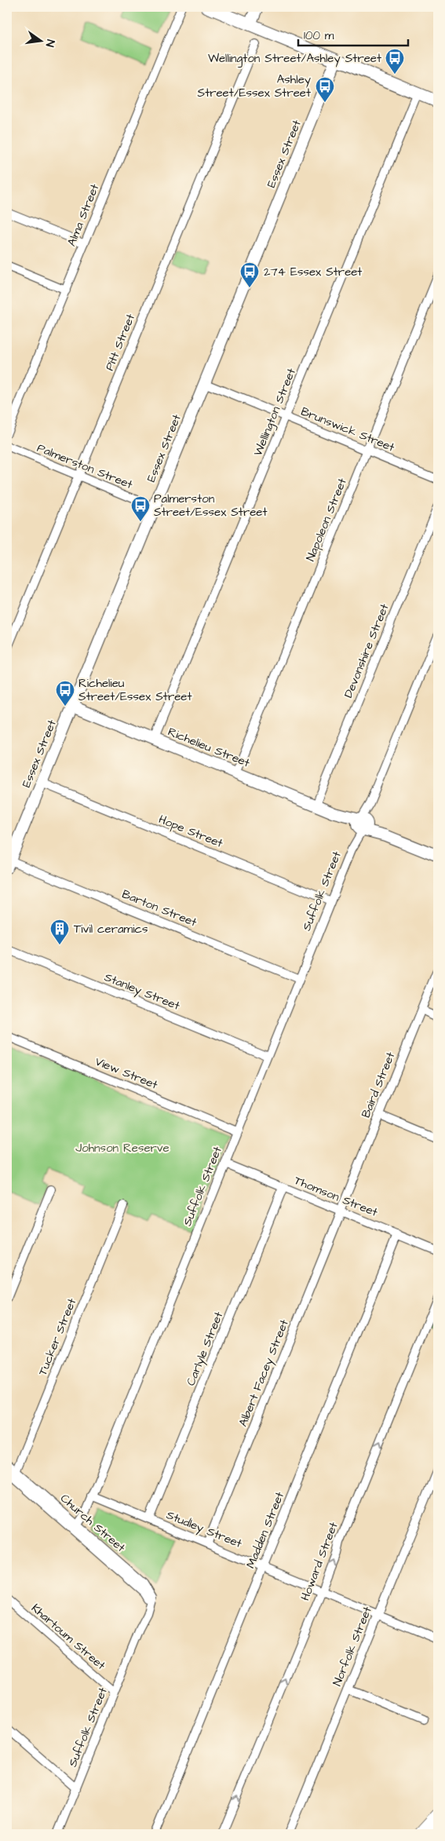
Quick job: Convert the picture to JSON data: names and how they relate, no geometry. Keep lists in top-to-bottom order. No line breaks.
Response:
{"streets":{"street":["Essex Street","Alma Street","Pitt Street","Wellington Street","Brunswick Street","Palmerston Street","Napoleon Street","Devonshire Street","Richelieu Street","Hope Street","Suffolk Street","Barton Street","Stanley Street","View Street","Baird Street","Thomson Street","Tucker Street","Carlyle Street","Albert Facey Street","Church Street","Studley Street","Madden Street","Howard Street","Khartoum Street","Norfolk Street"]},"crossings":[["Essex Street","Brunswick Street"],["Essex Street","Palmerston Street"],["Essex Street","Richelieu Street"],["Essex Street","Hope Street"],["Essex Street","Barton Street"],["Pitt Street","Palmerston Street"],["Wellington Street","Brunswick Street"],["Wellington Street","Richelieu Street"],["Brunswick Street","Napoleon Street"],["Napoleon Street","Richelieu Street"],["Devonshire Street","Richelieu Street"],["Richelieu Street","Suffolk Street"],["Hope Street","Suffolk Street"],["Suffolk Street","Barton Street"],["Suffolk Street","Stanley Street"],["Suffolk Street","View Street"],["Suffolk Street","Thomson Street"],["Suffolk Street","Church Street"],["Suffolk Street","Studley Street"],["Suffolk Street","Khartoum Street"],["Baird Street","Thomson Street"],["Baird Street","Albert Facey Street"],["Thomson Street","Carlyle Street"],["Thomson Street","Albert Facey Street"],["Thomson Street","Madden Street"],["Tucker Street","Church Street"],["Carlyle Street","Studley Street"],["Albert Facey Street","Studley Street"],["Studley Street","Madden Street"],["Studley Street","Howard Street"],["Studley Street","Norfolk Street"]],"one_way":["Howard Street"],"parks":["Johnson Reserve"],"places":{"bus stop":["Wellington Street/Ashley Street","Ashley Street/Essex Street","274 Essex Street","Palmerston Street/Essex Street","Richelieu Street/Essex Street"],"building":["Tivil ceramics"]},"scale_bar":"100 m","north":"right"}
